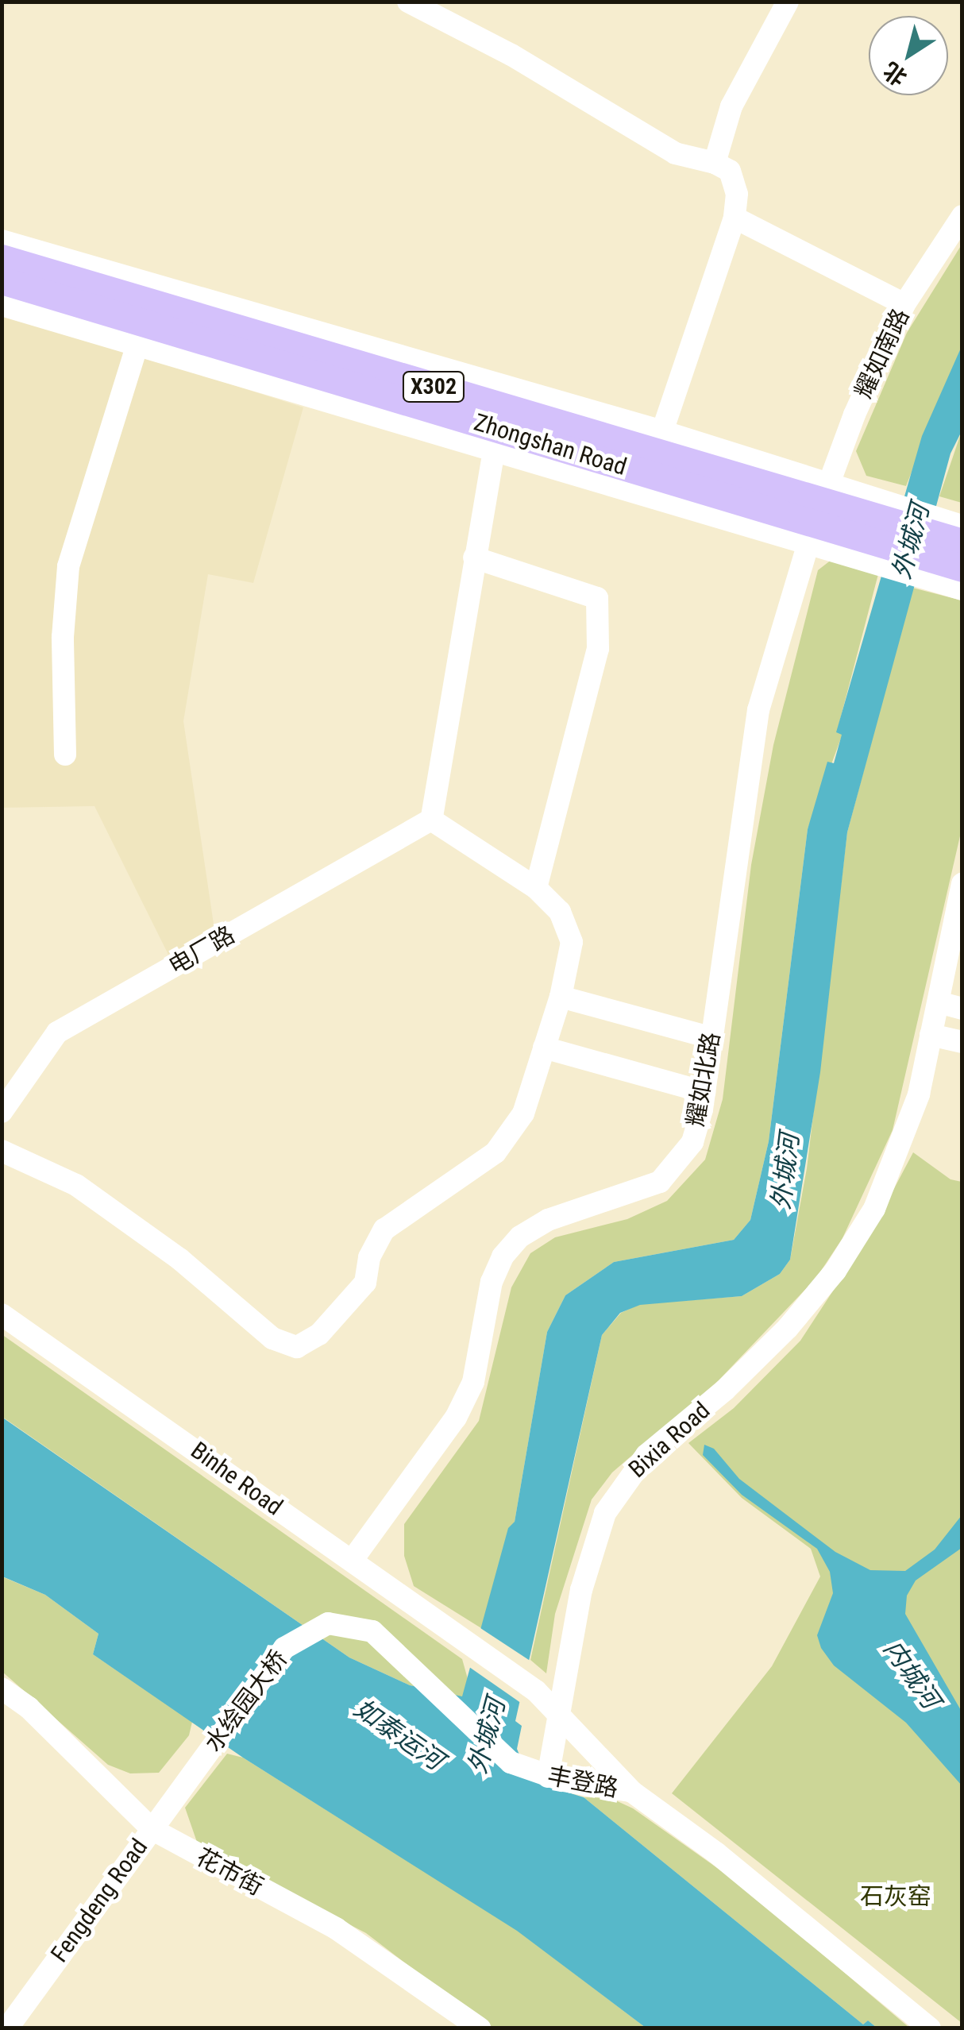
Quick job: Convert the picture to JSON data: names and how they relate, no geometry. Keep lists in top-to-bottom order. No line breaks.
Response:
{"streets":{"main road":["X302","Zhongshan Road"],"street":["耀如南路","电厂路","耀如北路","Bixia Road","Binhe Road","水绘园大桥","丰登路","花市街","Fengdeng Road"]},"crossings":[["耀如南路","Zhongshan Road"],["耀如南路","耀如北路"],["Zhongshan Road","耀如北路"],["耀如北路","Binhe Road"],["Bixia Road","Binhe Road"],["Bixia Road","水绘园大桥"],["Bixia Road","丰登路"],["水绘园大桥","丰登路"],["水绘园大桥","Fengdeng Road"],["花市街","Fengdeng Road"]],"water":["外城河","内城河","如泰运河"],"parks":["石灰窑"],"north":"bottom left"}
